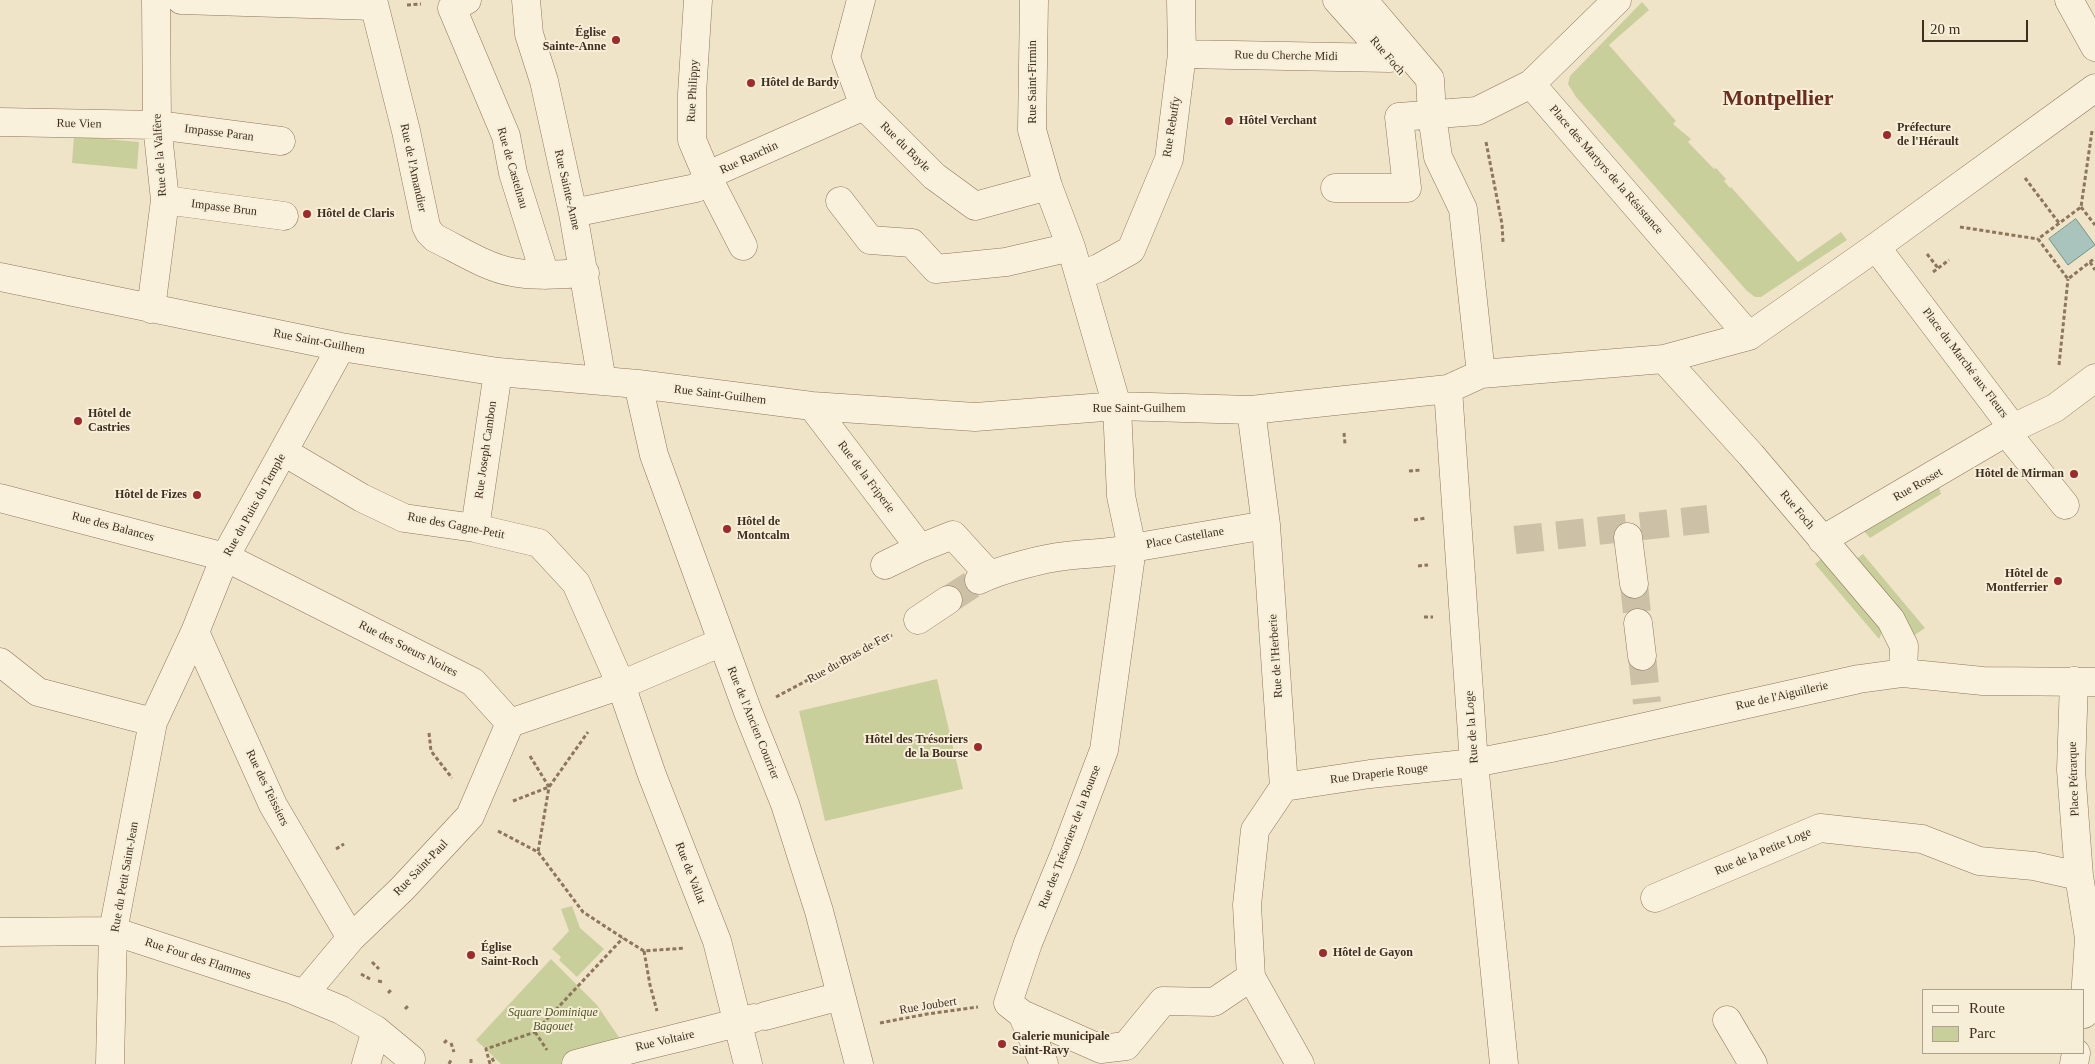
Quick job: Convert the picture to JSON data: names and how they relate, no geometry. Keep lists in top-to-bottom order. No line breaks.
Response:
{"streets":{"street":["Rue du Cherche Midi","Rue Foch","Rue Saint-Firmin","Rue Philippy","Rue Vien","Rue Rebuffy","Impasse Paran","Rue du Bayle","Rue de la Valfère","Rue Ranchin","Rue de l'Amandier","Rue de Castelnau","Place des Martyrs de la Résistance","Rue Sainte-Anne","Impasse Brun","Rue Saint-Guilhem","Place du Marché aux Fleurs","Rue Joseph Cambon","Rue de la Friperie","Rue Rosset","Rue du Puits du Temple","Rue des Gagne-Petit","Rue des Balances","Place Castellane","Rue des Soeurs Noires","Rue de l'Herberie","Rue de l'Aiguillerie","Rue de l'Ancien Courrier","Rue de la Loge","Rue Draperie Rouge","Place Pétrarque","Rue des Teissiers","Rue des Trésoriers de la Bourse","Rue de la Petite Loge","Rue Saint-Paul","Rue de Vallat","Rue du Petit Saint-Jean","Rue Four des Flammes","Rue Voltaire"],"path":["Rue du Bras de Fer","Rue Joubert"]},"crossings":[["Rue du Cherche Midi","Rue Foch"],["Rue du Cherche Midi","Rue Rebuffy"],["Rue Foch","Rue Rosset"],["Rue Foch","Rue de l'Aiguillerie"],["Rue Saint-Firmin","Rue Rebuffy"],["Rue Saint-Firmin","Rue du Bayle"],["Rue Saint-Firmin","Place Castellane"],["Rue Philippy","Rue Ranchin"],["Rue Vien","Impasse Paran"],["Rue Vien","Rue de la Valfère"],["Rue Rebuffy","Place Castellane"],["Impasse Paran","Rue de la Valfère"],["Rue du Bayle","Rue Ranchin"],["Rue de la Valfère","Impasse Brun"],["Rue de la Valfère","Rue Saint-Guilhem"],["Rue Ranchin","Rue Sainte-Anne"],["Rue de l'Amandier","Rue de Castelnau"],["Rue de l'Amandier","Rue Sainte-Anne"],["Rue Sainte-Anne","Rue Saint-Guilhem"],["Rue Saint-Guilhem","Rue Joseph Cambon"],["Rue Saint-Guilhem","Rue de la Friperie"],["Rue Saint-Guilhem","Rue du Puits du Temple"],["Rue Saint-Guilhem","Place Castellane"],["Rue Saint-Guilhem","Rue de l'Ancien Courrier"],["Rue Saint-Guilhem","Rue de la Loge"],["Place du Marché aux Fleurs","Rue Rosset"],["Rue Joseph Cambon","Rue des Gagne-Petit"],["Rue du Puits du Temple","Rue des Gagne-Petit"],["Rue du Puits du Temple","Rue des Balances"],["Rue du Puits du Temple","Rue des Soeurs Noires"],["Rue du Puits du Temple","Rue des Teissiers"],["Rue du Puits du Temple","Rue du Petit Saint-Jean"],["Rue des Gagne-Petit","Rue de Vallat"],["Rue des Balances","Rue des Soeurs Noires"],["Place Castellane","Rue de l'Herberie"],["Place Castellane","Rue des Trésoriers de la Bourse"],["Rue des Soeurs Noires","Rue Saint-Paul"],["Rue de l'Herberie","Rue Draperie Rouge"],["Rue du Bras de Fer","Rue de l'Ancien Courrier"],["Rue de l'Aiguillerie","Rue de la Loge"],["Rue de l'Aiguillerie","Rue Draperie Rouge"],["Rue de l'Aiguillerie","Place Pétrarque"],["Rue de l'Ancien Courrier","Rue Joubert"],["Rue de l'Ancien Courrier","Rue Voltaire"],["Rue de la Loge","Rue Draperie Rouge"],["Place Pétrarque","Rue de la Petite Loge"],["Rue des Teissiers","Rue Saint-Paul"],["Rue des Trésoriers de la Bourse","Rue Joubert"],["Rue Saint-Paul","Rue Four des Flammes"],["Rue de Vallat","Rue Voltaire"],["Rue du Petit Saint-Jean","Rue Four des Flammes"]],"districts":["Montpellier"],"parks":["Square Dominique Bagouet"],"places":["Église Sainte-Anne","Hôtel de Bardy","Hôtel Verchant","Préfecture de l'Hérault","Hôtel de Claris","Hôtel de Castries","Hôtel de Mirman","Hôtel de Fizes","Hôtel de Montcalm","Hôtel de Montferrier","Hôtel des Trésoriers de la Bourse","Hôtel de Gayon","Église Saint-Roch","Galerie municipale Saint-Ravy"],"legend":["Route","Parc"],"scale_bar":"20 m"}
